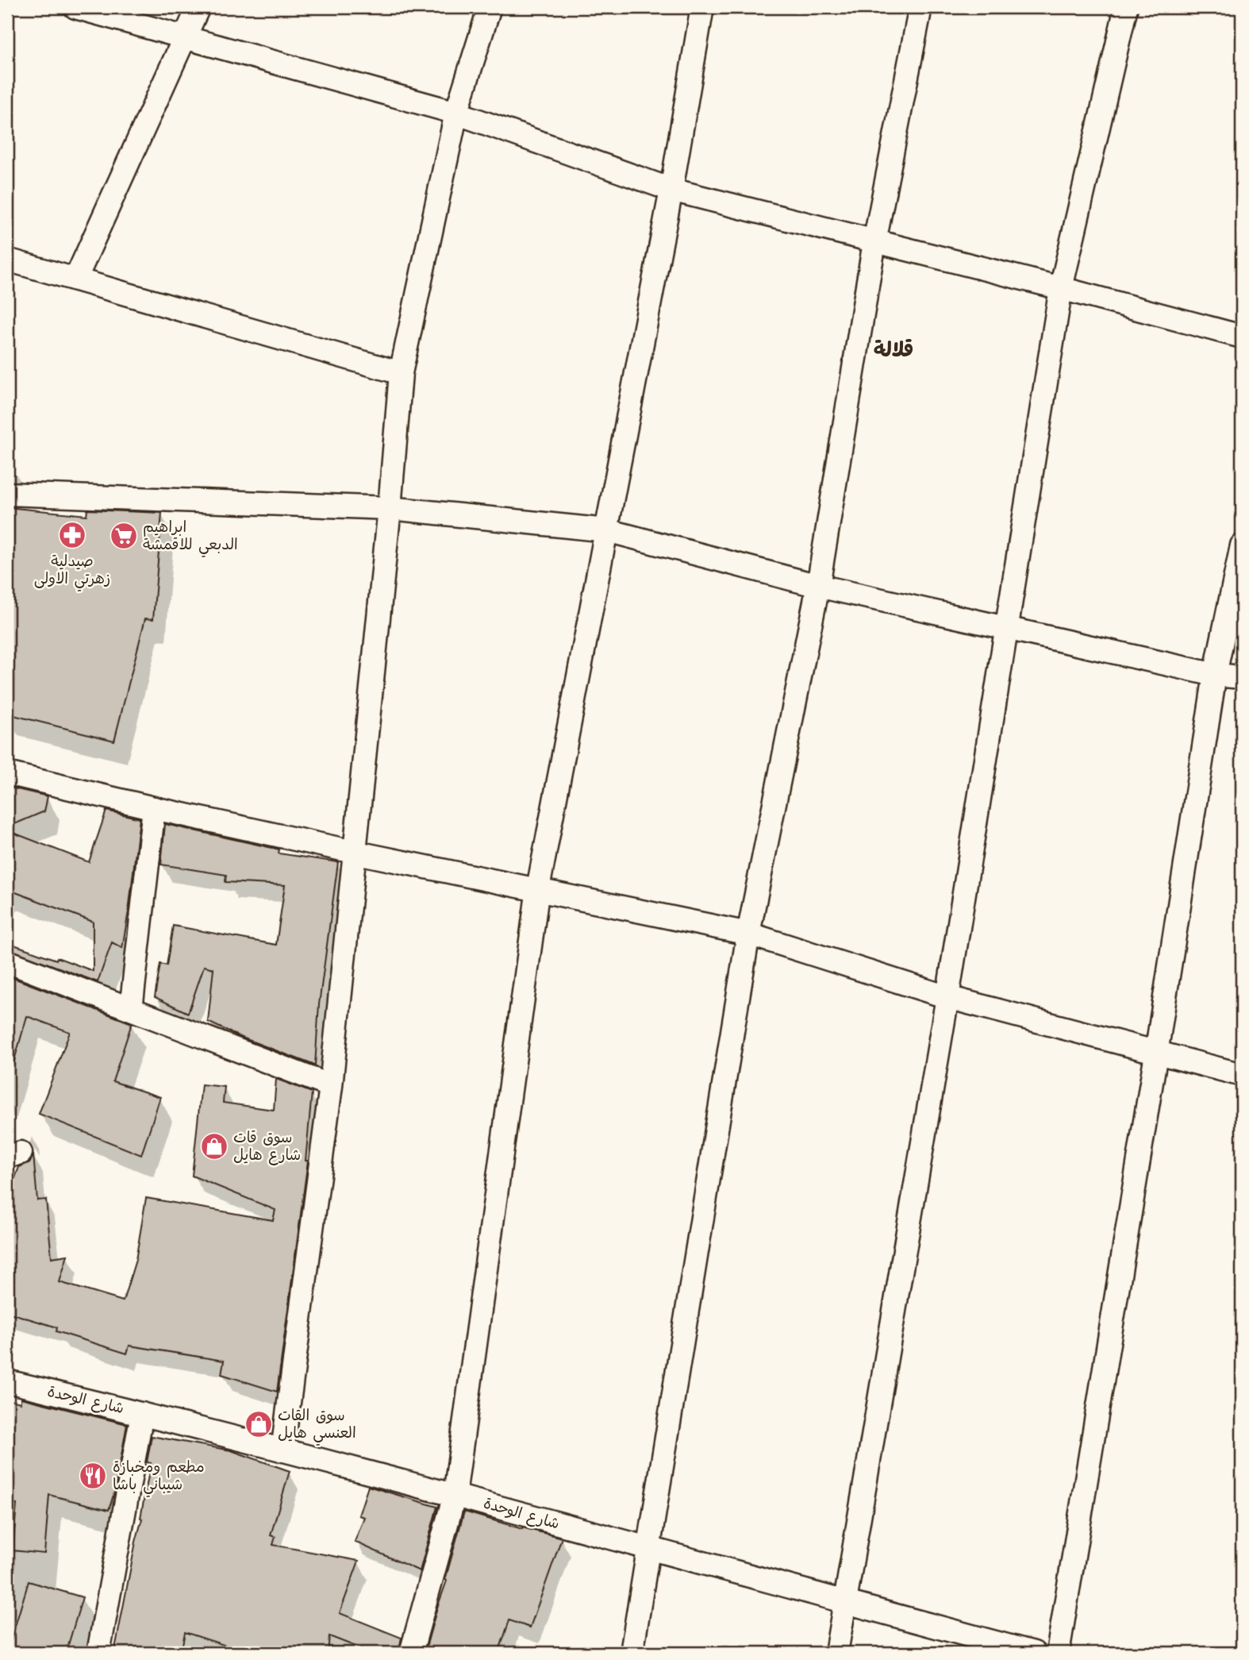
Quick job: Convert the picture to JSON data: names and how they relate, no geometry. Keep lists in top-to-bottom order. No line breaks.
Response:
{"streets":{"street":["شارع الوحدة"]},"districts":["قلالة"],"places":{"pharmacy":["صيدلية زهرتي الاولى"],"supermarket":["ابراهيم الدبعي للاقمشة"],"shop":["سوق قات شارع هايل","سوق القات العنسي هايل"],"restaurant":["مطعم ومخبازة شيباني باشا"]}}
